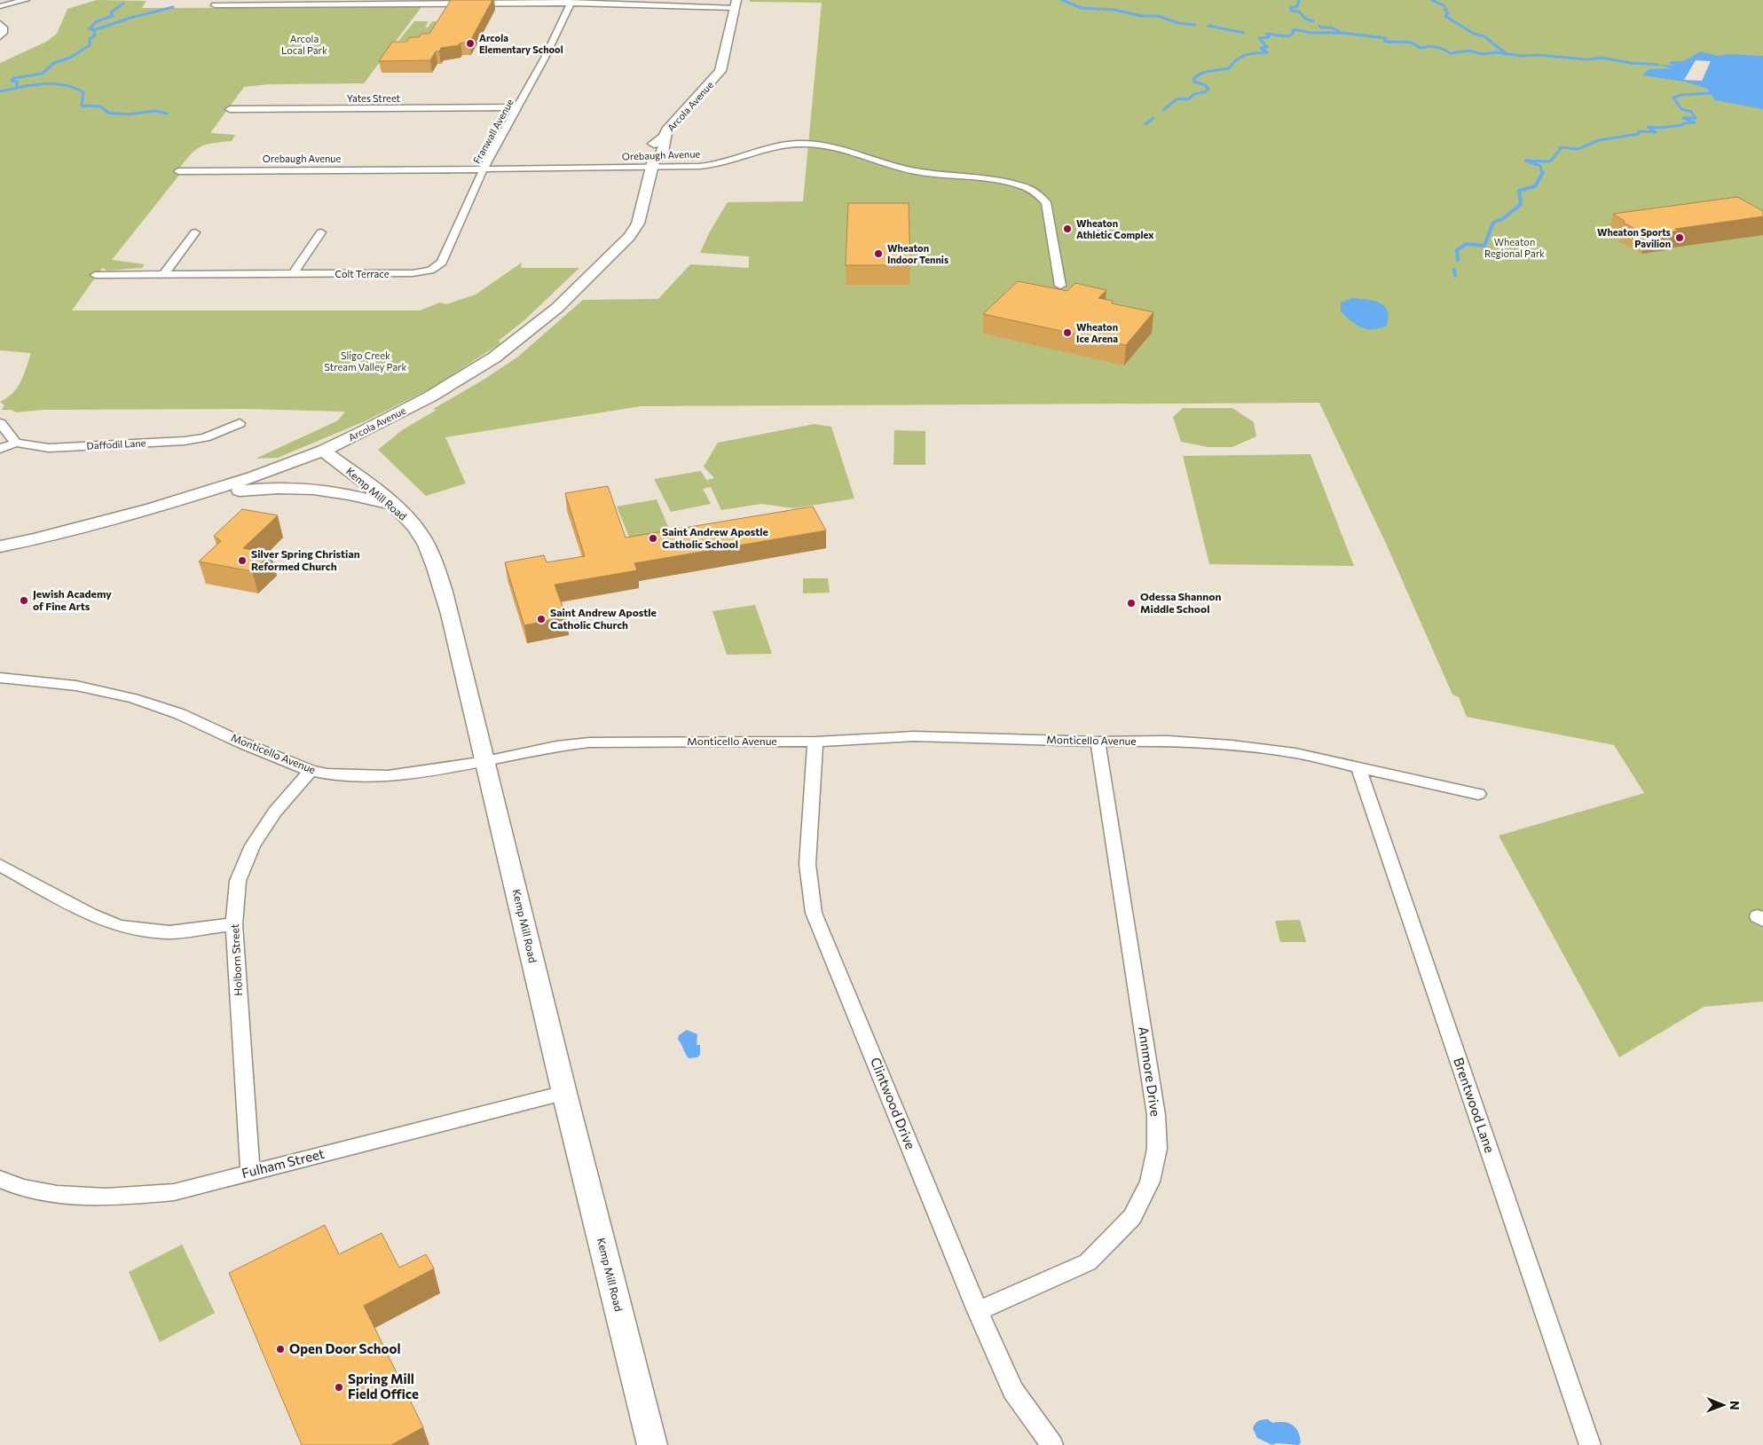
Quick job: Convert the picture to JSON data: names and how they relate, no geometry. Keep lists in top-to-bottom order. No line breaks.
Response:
{"streets":{"street":["Yates Street","Arcola Avenue","Franwall Avenue","Orebaugh Avenue","Colt Terrace","Daffodil Lane","Kemp Mill Road","Monticello Avenue","Holborn Street","Annmore Drive","Clintwood Drive","Brentwood Lane","Fulham Street"]},"crossings":[["Yates Street","Franwall Avenue"],["Arcola Avenue","Orebaugh Avenue"],["Arcola Avenue","Kemp Mill Road"],["Franwall Avenue","Orebaugh Avenue"],["Franwall Avenue","Colt Terrace"],["Kemp Mill Road","Monticello Avenue"],["Kemp Mill Road","Fulham Street"],["Monticello Avenue","Holborn Street"],["Monticello Avenue","Annmore Drive"],["Monticello Avenue","Clintwood Drive"],["Monticello Avenue","Brentwood Lane"],["Holborn Street","Fulham Street"],["Annmore Drive","Clintwood Drive"]],"parks":["Arcola Local Park","Wheaton Regional Park","Sligo Creek Stream Valley Park"],"places":["Arcola Elementary School","Wheaton Athletic Complex","Wheaton Sports Pavilion","Wheaton Indoor Tennis","Wheaton Ice Arena","Saint Andrew Apostle Catholic School","Silver Spring Christian Reformed Church","Jewish Academy of Fine Arts","Odessa Shannon Middle School","Saint Andrew Apostle Catholic Church","Open Door School","Spring Mill Field Office"],"north":"right"}
